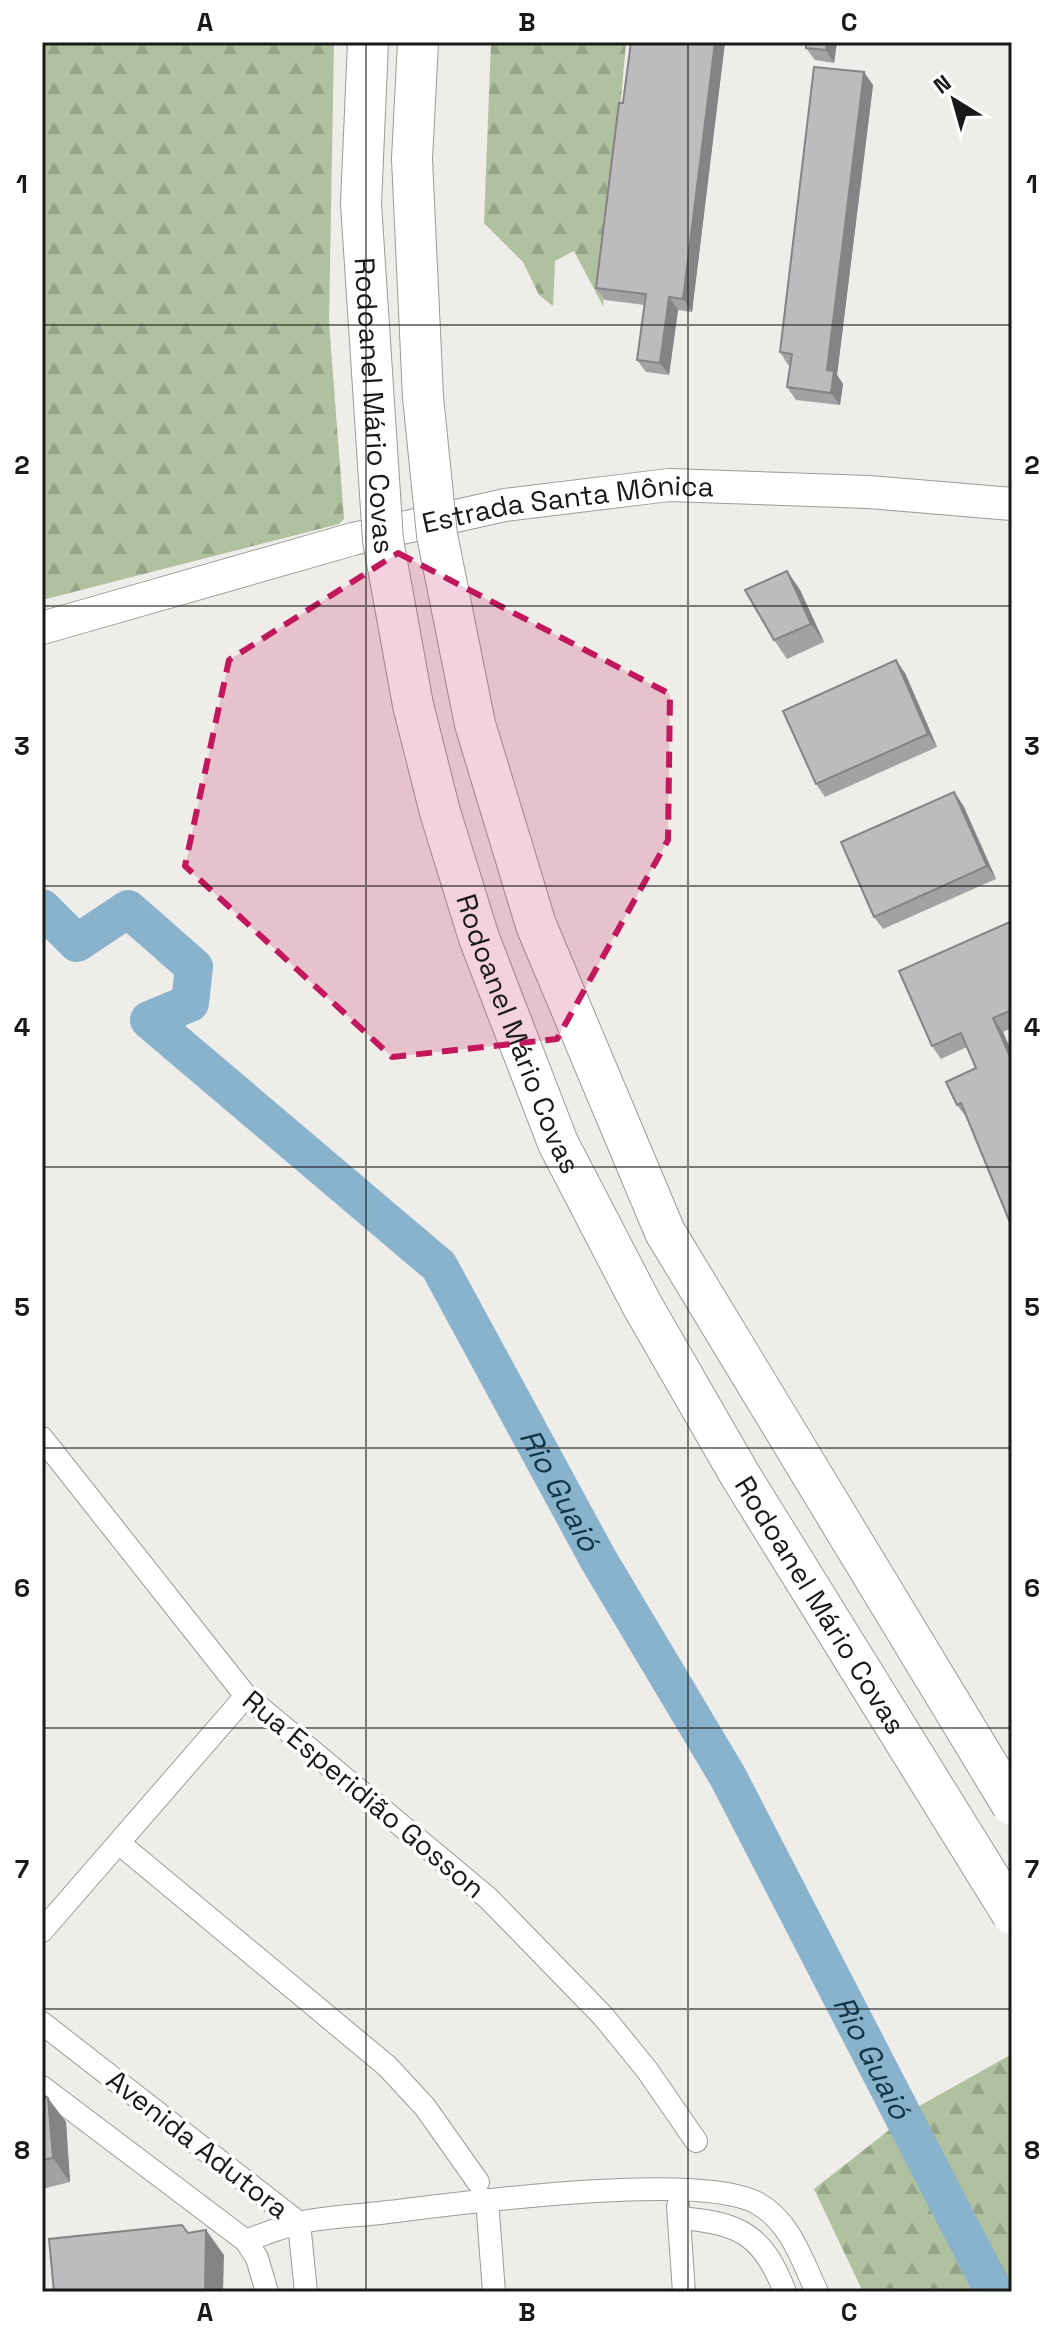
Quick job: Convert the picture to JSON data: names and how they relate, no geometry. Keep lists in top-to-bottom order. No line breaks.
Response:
{"streets":{"highway":["Rodoanel Mário Covas"],"main road":["Estrada Santa Mônica"],"street":["Rua Esperidião Gosson","Avenida Adutora"]},"water":["Rio Guaió"],"north":"top left","grid":{"columns":["A","B","C"],"rows":["1","2","3","4","5","6","7","8"]}}
